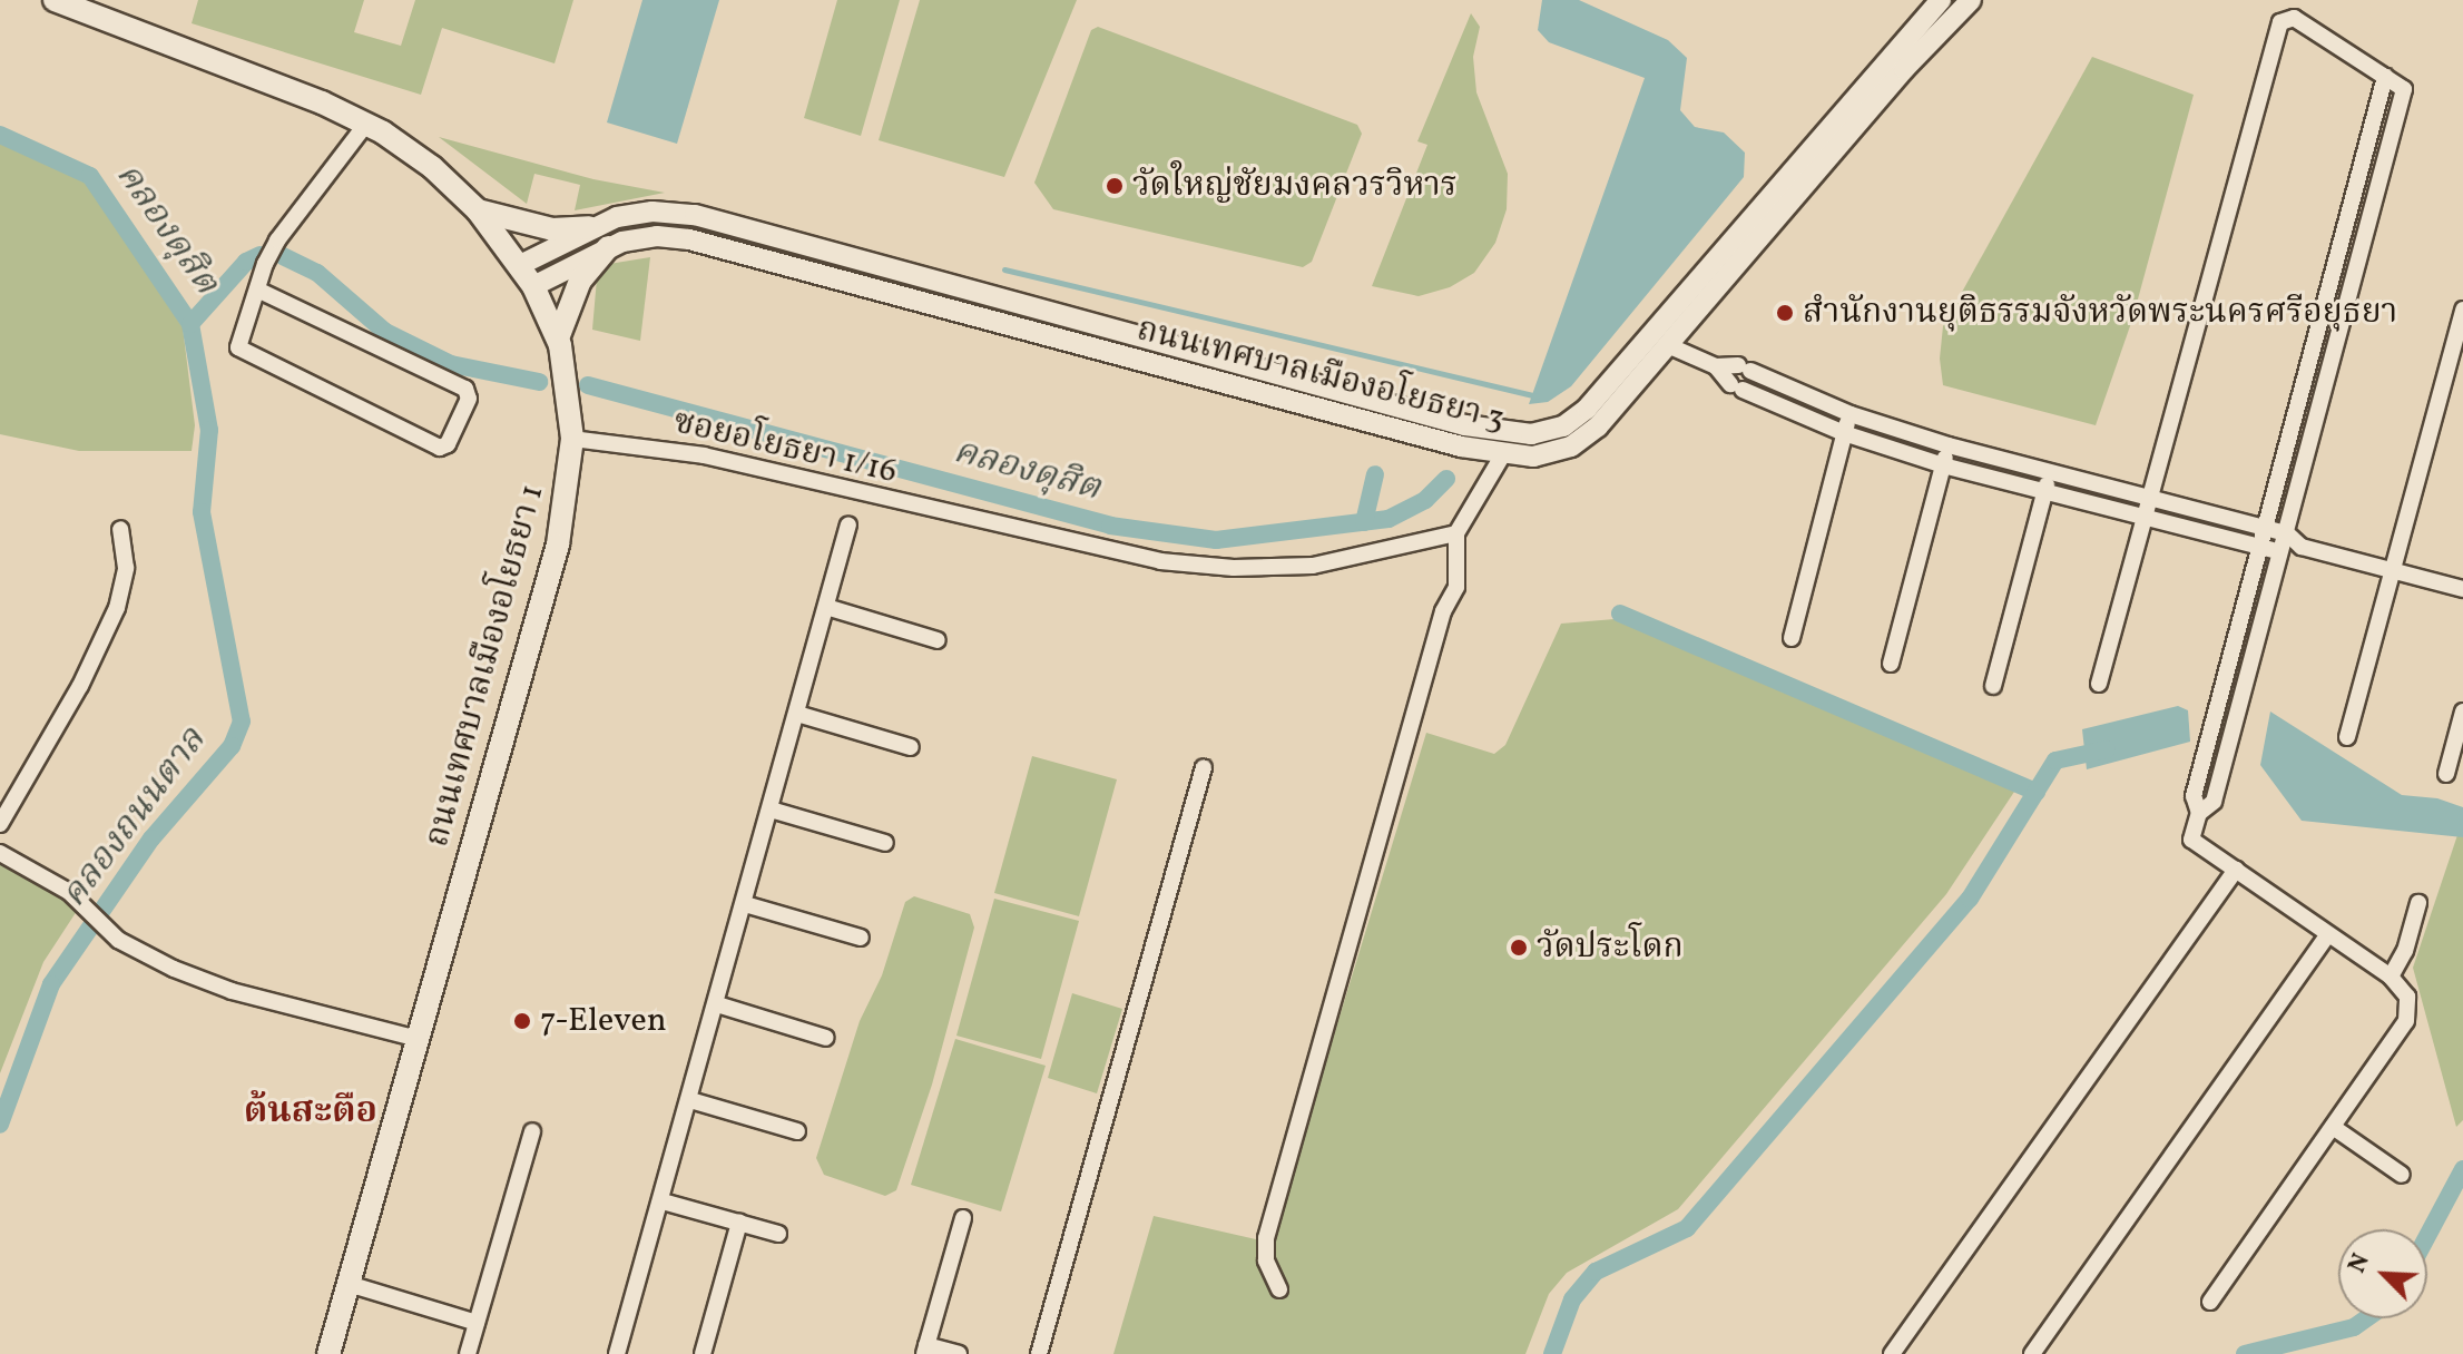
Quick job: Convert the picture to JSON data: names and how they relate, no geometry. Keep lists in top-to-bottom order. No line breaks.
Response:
{"streets":{"main road":["ถนนเทศบาลเมืองอโยธยา 1"],"street":["ถนนเทศบาลเมืองอโยธยา 3","ซอยอโยธยา 1/16"]},"crossings":[["ถนนเทศบาลเมืองอโยธยา 3","ถนนเทศบาลเมืองอโยธยา 1"],["ซอยอโยธยา 1/16","ถนนเทศบาลเมืองอโยธยา 1"]],"districts":["ต้นสะตือ"],"water":["คลองดุสิต","คลองถนนตาล"],"places":["วัดใหญ่ชัยมงคลวรวิหาร","สำนักงานยุติธรรมจังหวัดพระนครศรีอยุธยา","วัดประโดก","7-Eleven"],"north":"top left"}
